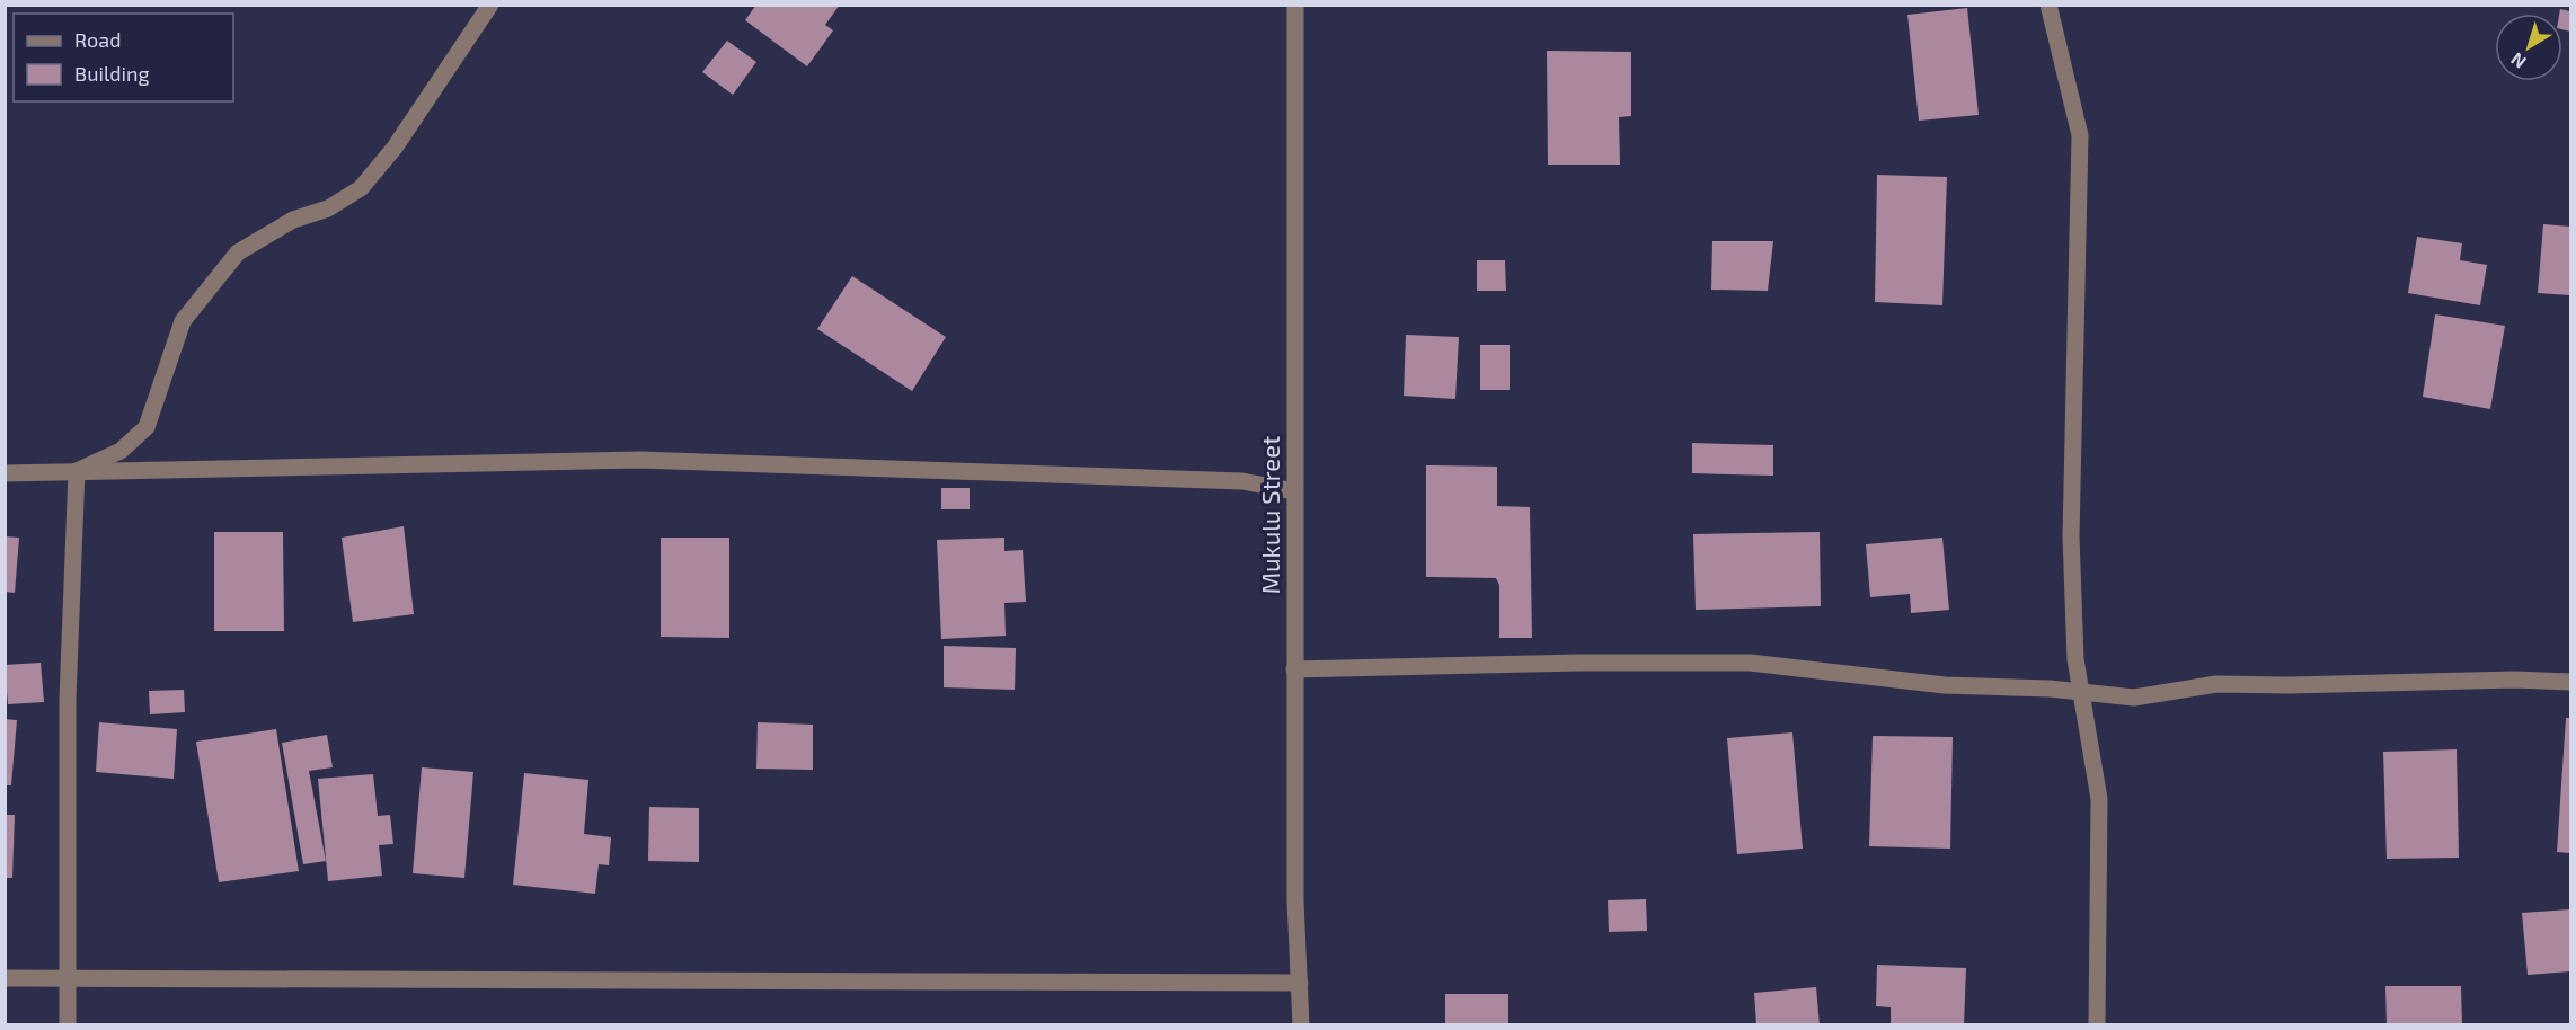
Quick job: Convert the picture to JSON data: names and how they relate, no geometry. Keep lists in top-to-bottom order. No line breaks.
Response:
{"streets":{"street":["Mukulu Street"]},"legend":["Road","Building"],"north":"bottom left"}
